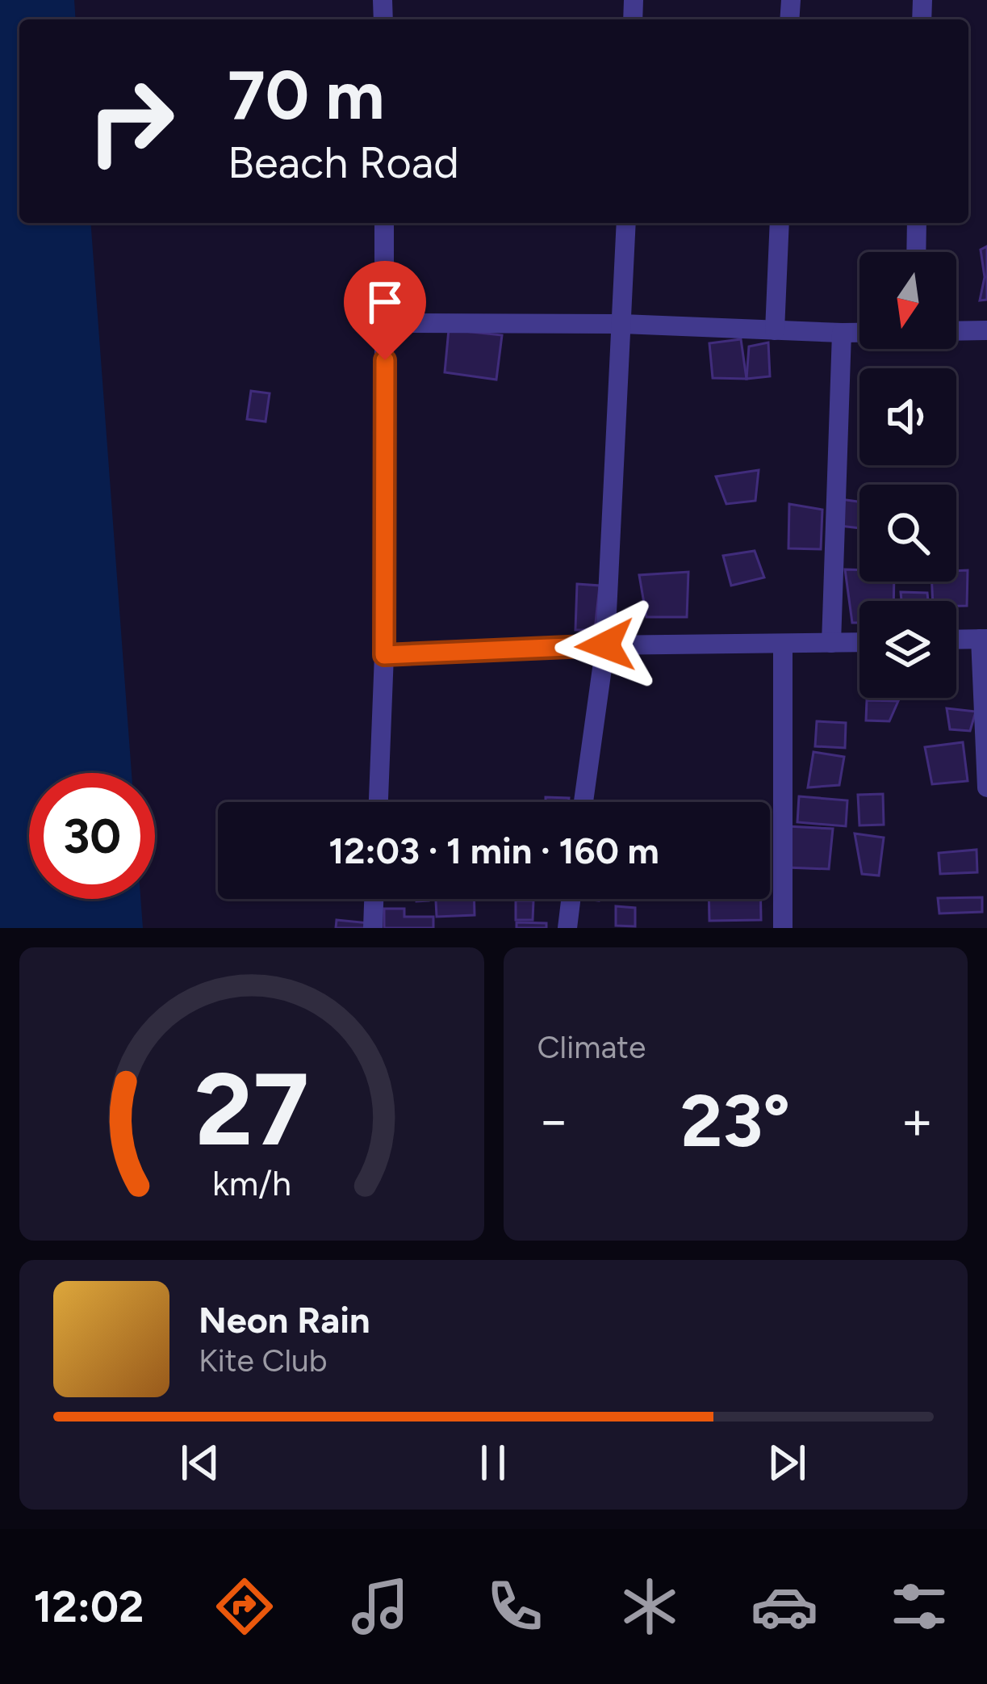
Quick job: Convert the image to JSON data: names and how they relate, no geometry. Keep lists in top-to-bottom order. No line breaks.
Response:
{"north":"bottom","page":{"turn":["70 m","Beach Road"],"limit":"30","trip":"12:03 · 1 min · 160 m","tile":"Climate","heat":["−","23°","+"],"song":["Neon Rain","Kite Club"],"tabs":"12:02","gauge":["27","km/h"]}}
